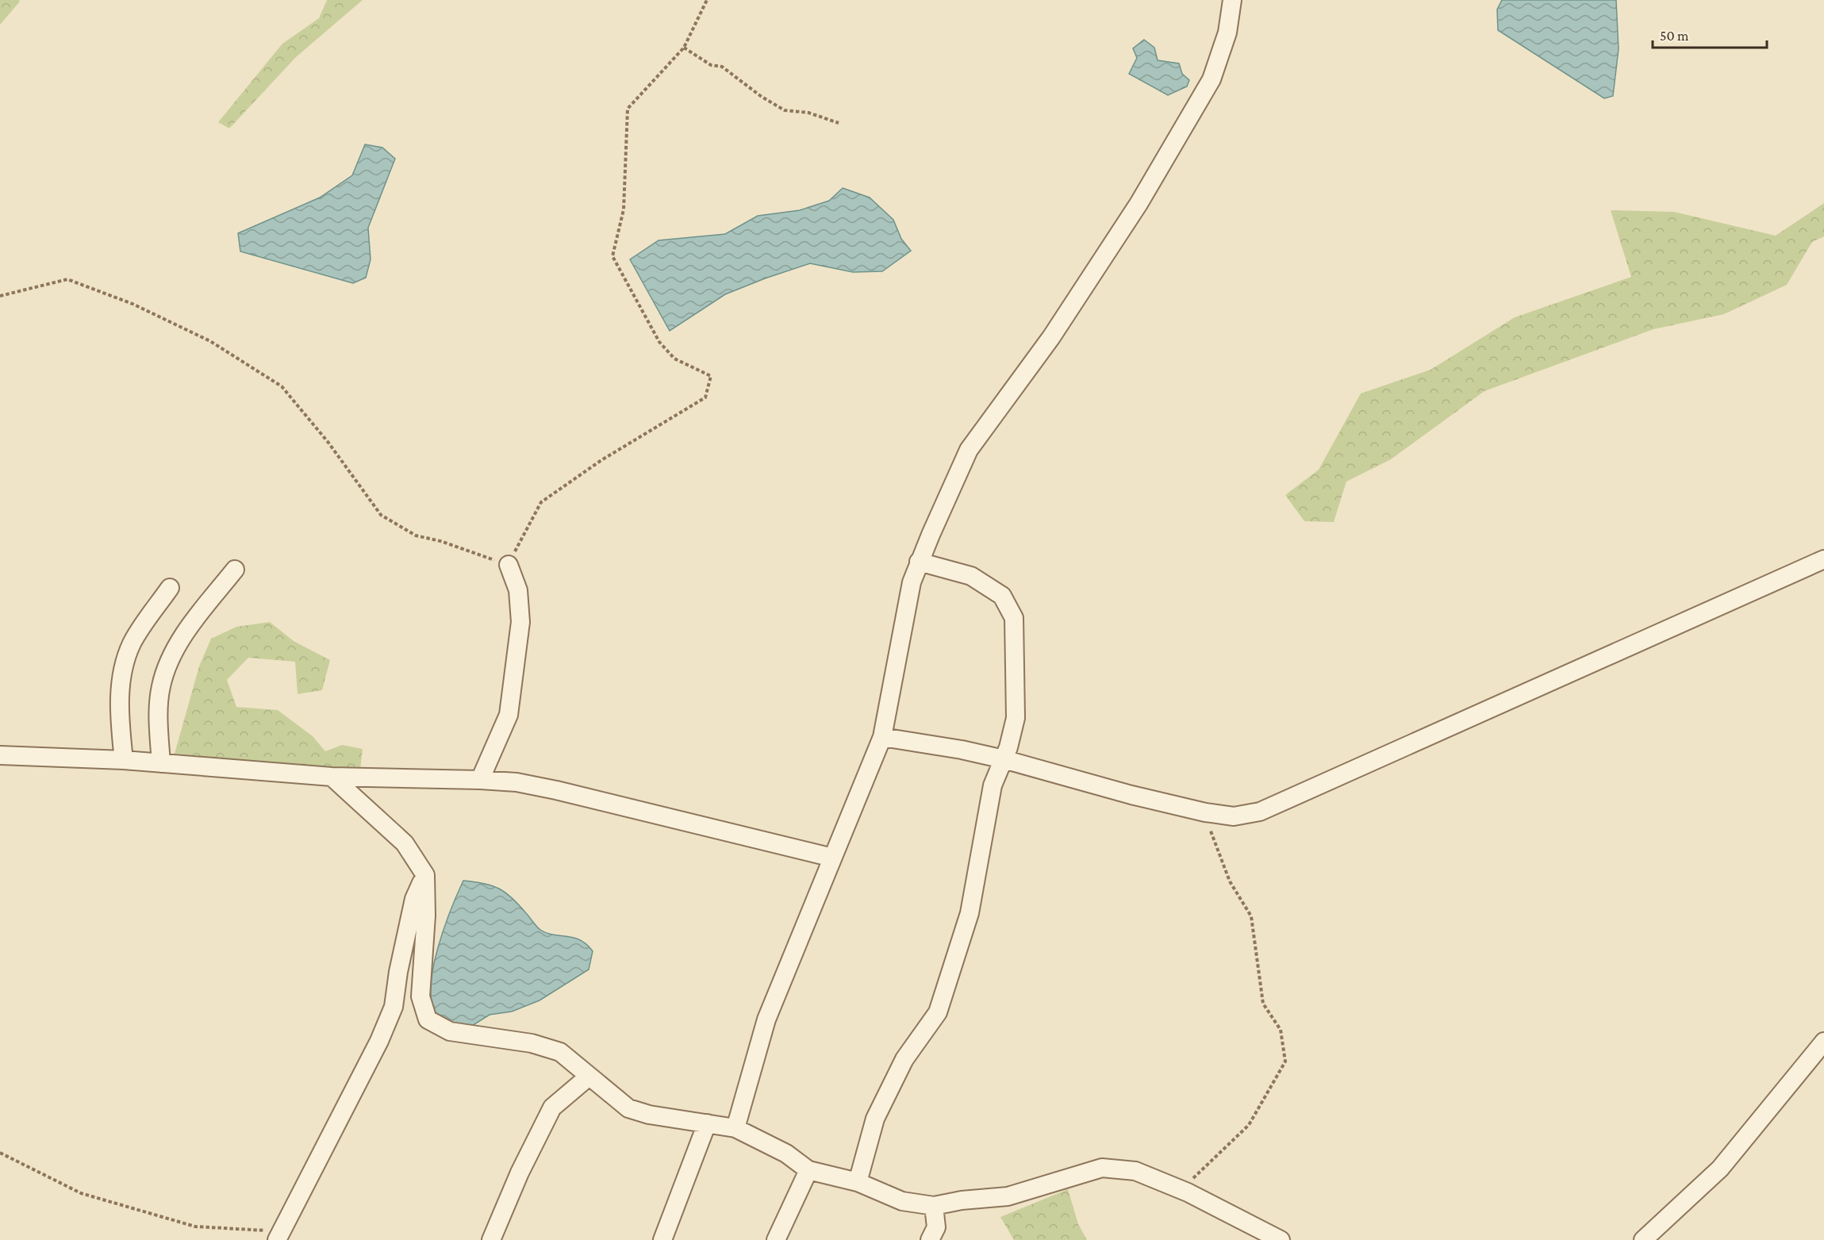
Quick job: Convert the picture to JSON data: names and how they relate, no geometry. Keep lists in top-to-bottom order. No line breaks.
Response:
{"scale_bar":"50 m"}
